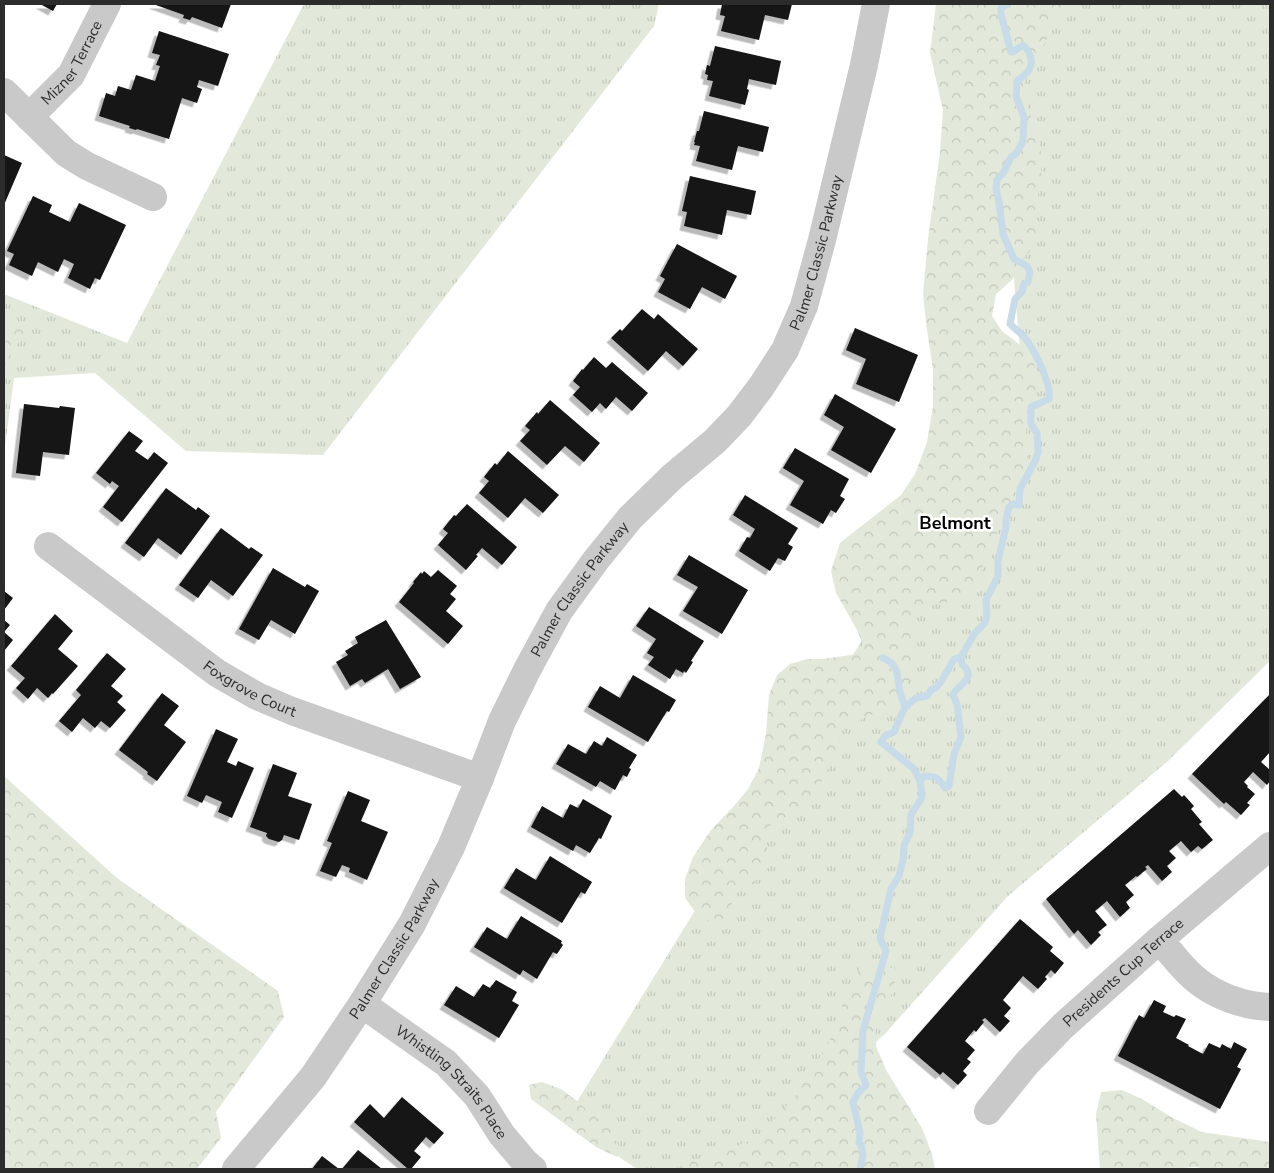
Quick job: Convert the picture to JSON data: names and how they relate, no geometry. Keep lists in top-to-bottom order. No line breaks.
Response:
{"streets":{"street":["Mizner Terrace","Palmer Classic Parkway","Foxgrove Court","Presidents Cup Terrace","Whistling Straits Place"]},"crossings":[["Palmer Classic Parkway","Foxgrove Court"],["Palmer Classic Parkway","Whistling Straits Place"]],"districts":["Belmont"]}
